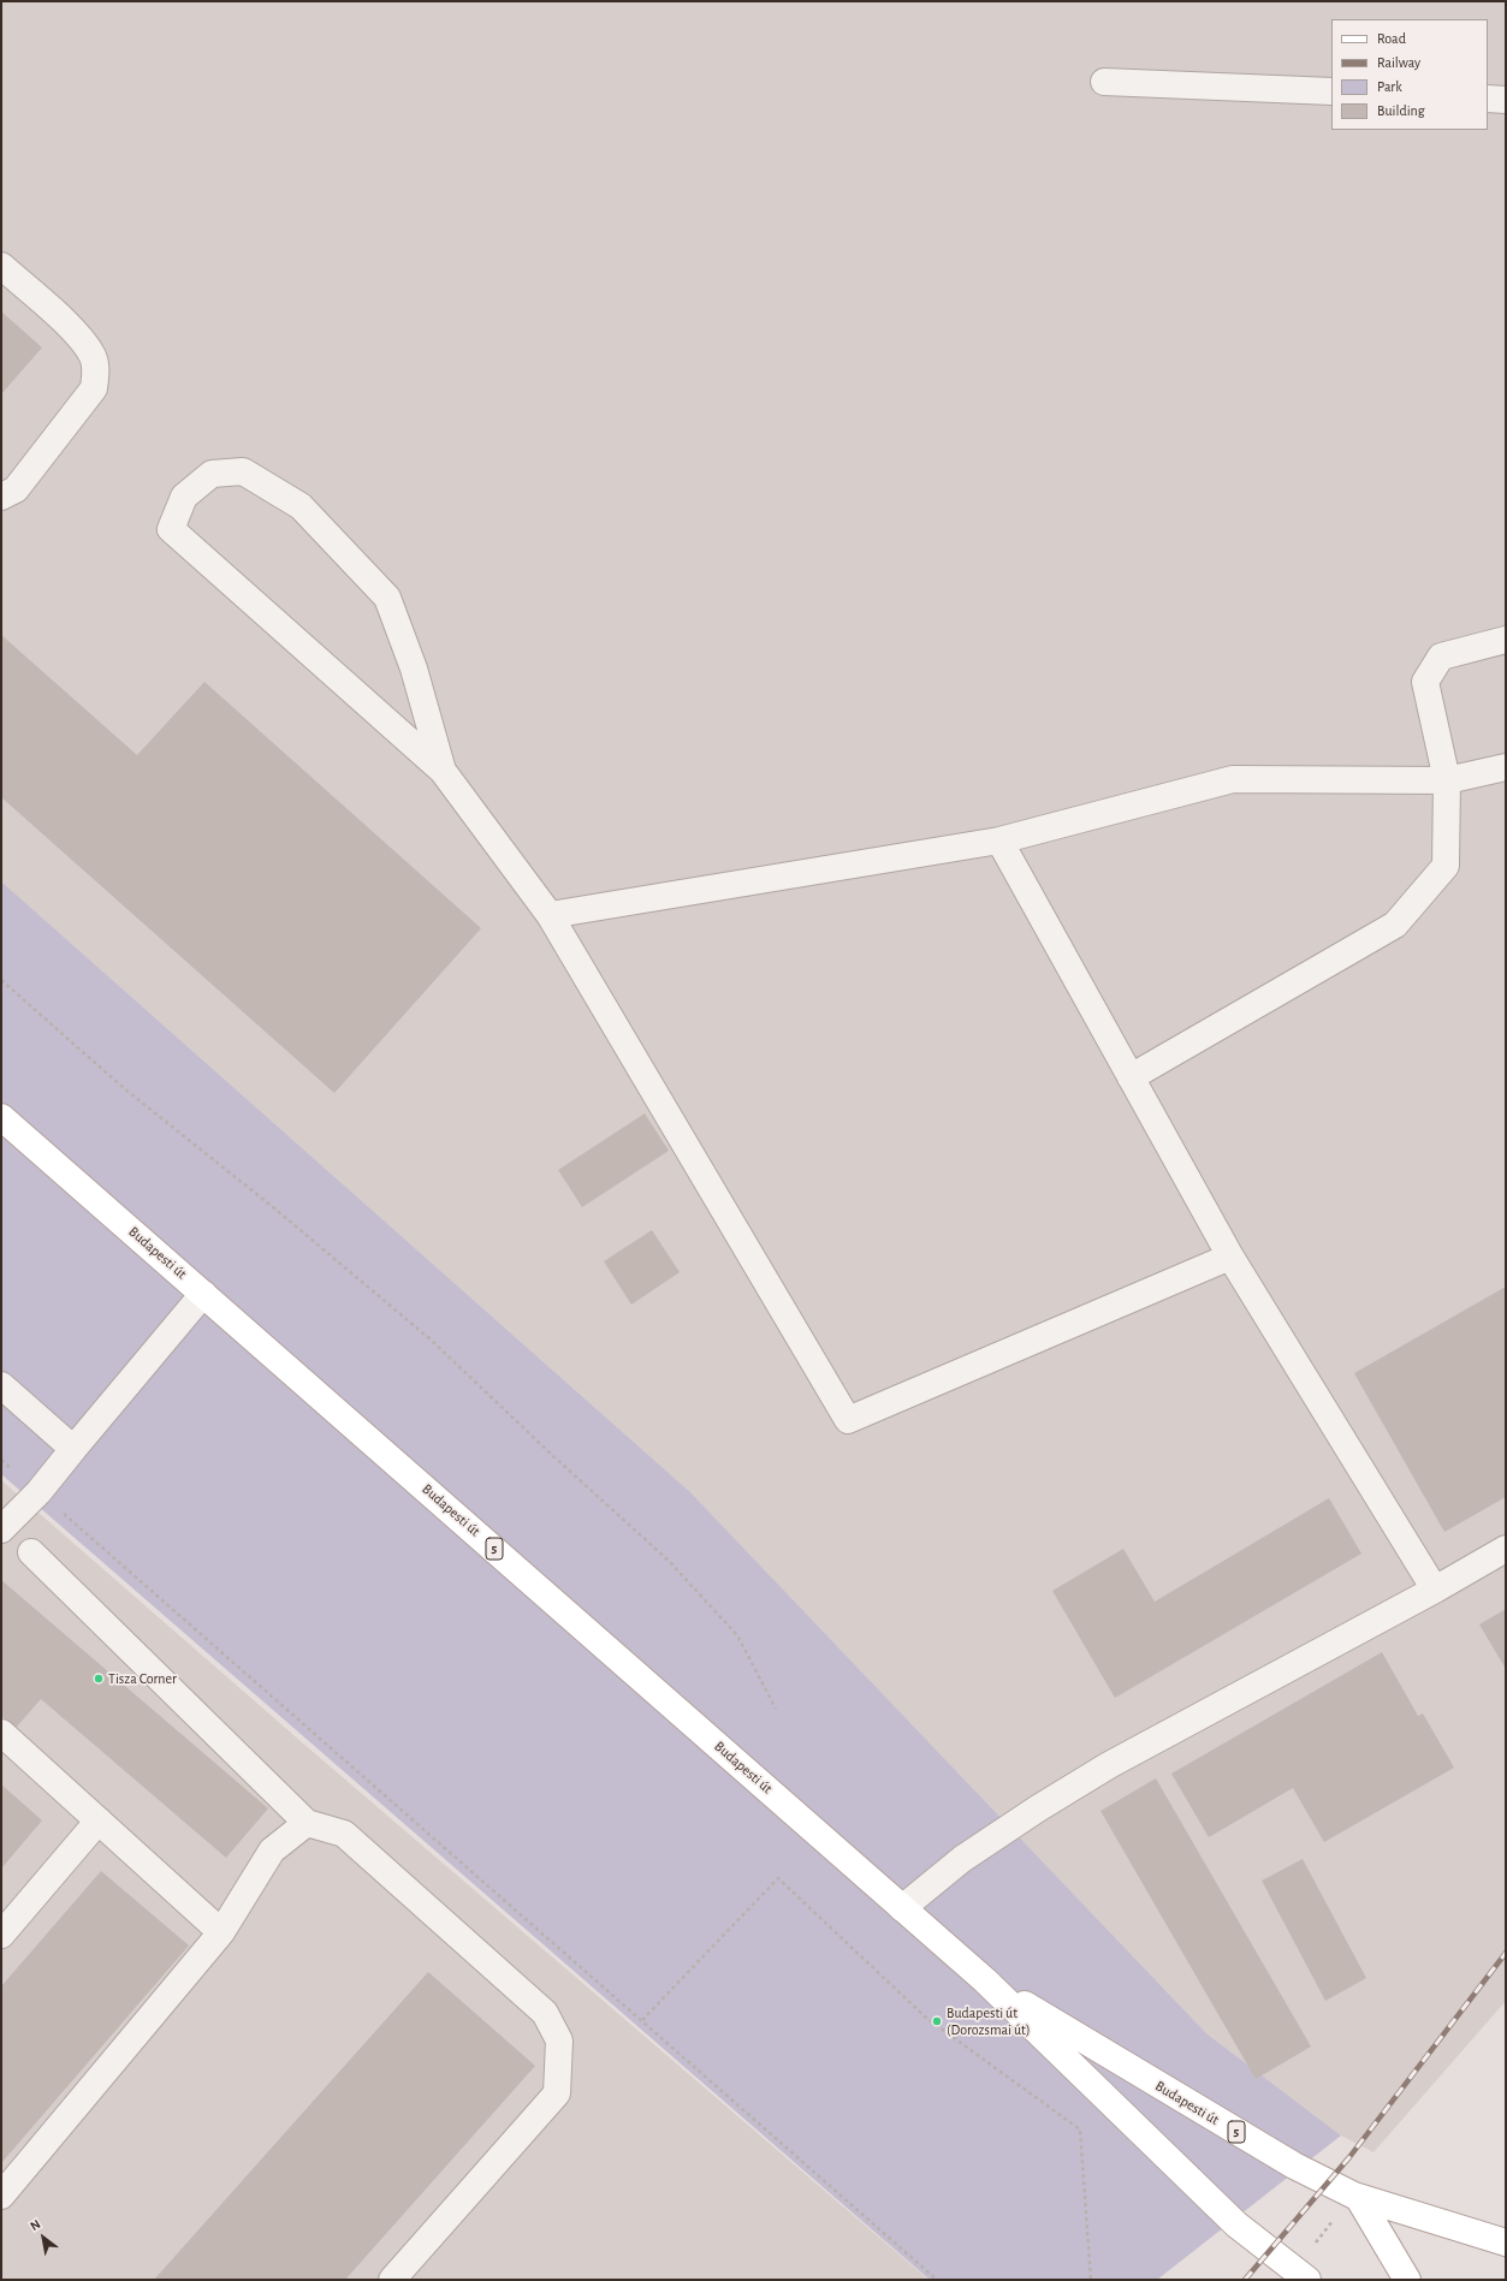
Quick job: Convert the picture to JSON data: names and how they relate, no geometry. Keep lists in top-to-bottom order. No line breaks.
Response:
{"streets":{"main road":["Budapesti út","5"]},"places":["Tisza Corner","Budapesti út (Dorozsmai út)"],"legend":["Road","Railway","Park","Building"],"north":"top left"}
